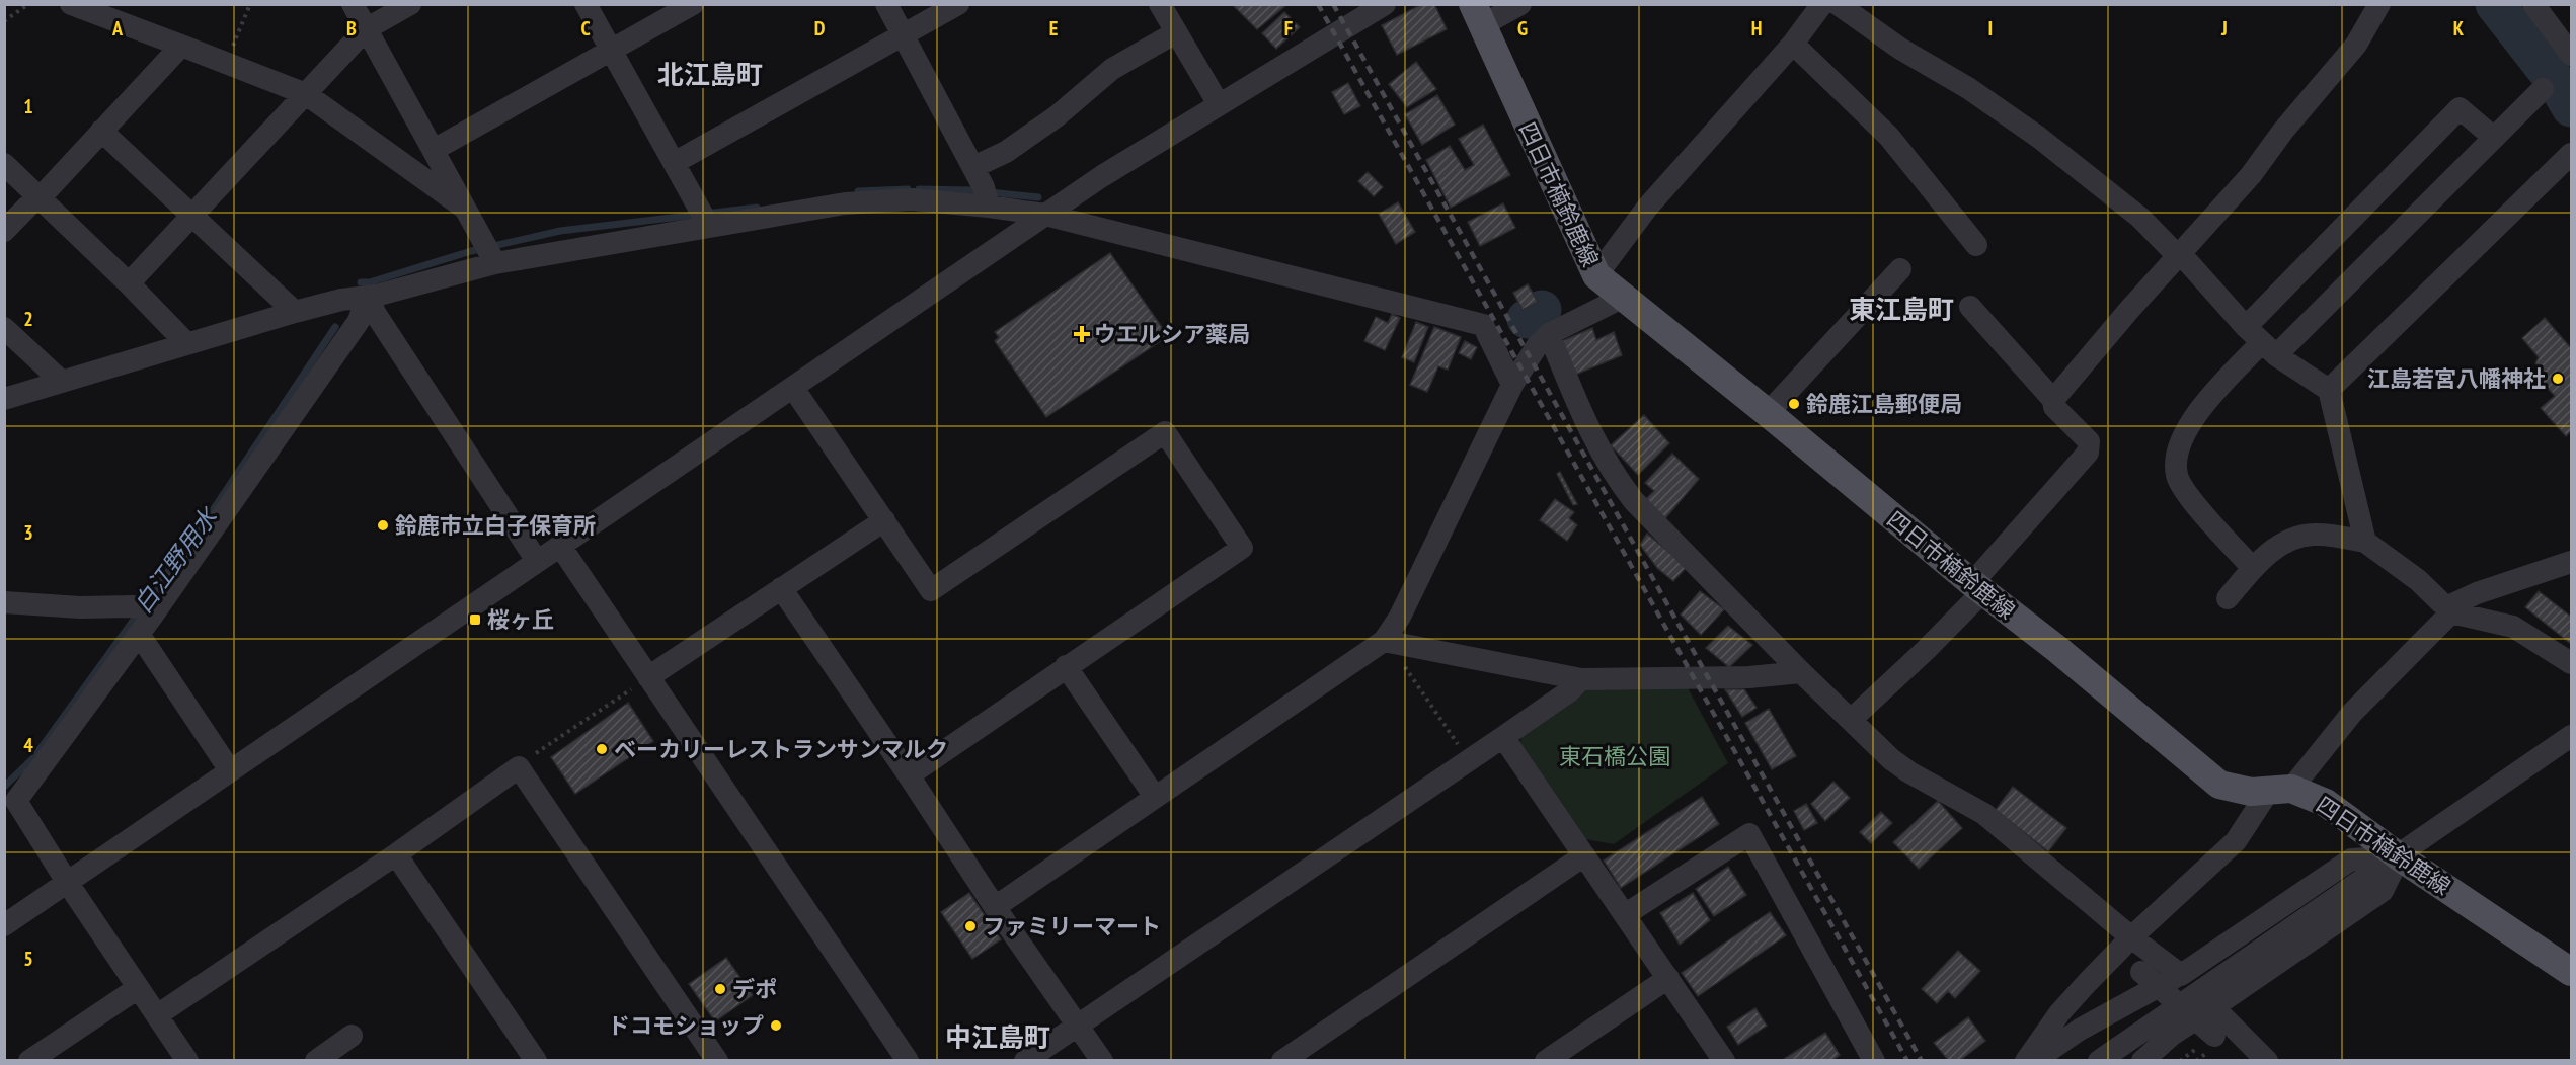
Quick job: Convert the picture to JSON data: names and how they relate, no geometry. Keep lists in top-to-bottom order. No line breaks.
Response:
{"streets":{"main road":["四日市楠鈴鹿線"]},"districts":["北江島町","東江島町","中江島町"],"water":["白江野用水"],"parks":["東石橋公園"],"places":{"health":["ウエルシア薬局"],"other":["江島若宮八幡神社","鈴鹿江島郵便局","鈴鹿市立白子保育所","ベーカリーレストランサンマルク","ファミリーマート","デポ","ドコモショップ"],"transit":["桜ヶ丘"]},"grid":{"columns":["A","B","C","D","E","F","G","H","I","J","K"],"rows":["1","2","3","4","5"]}}
